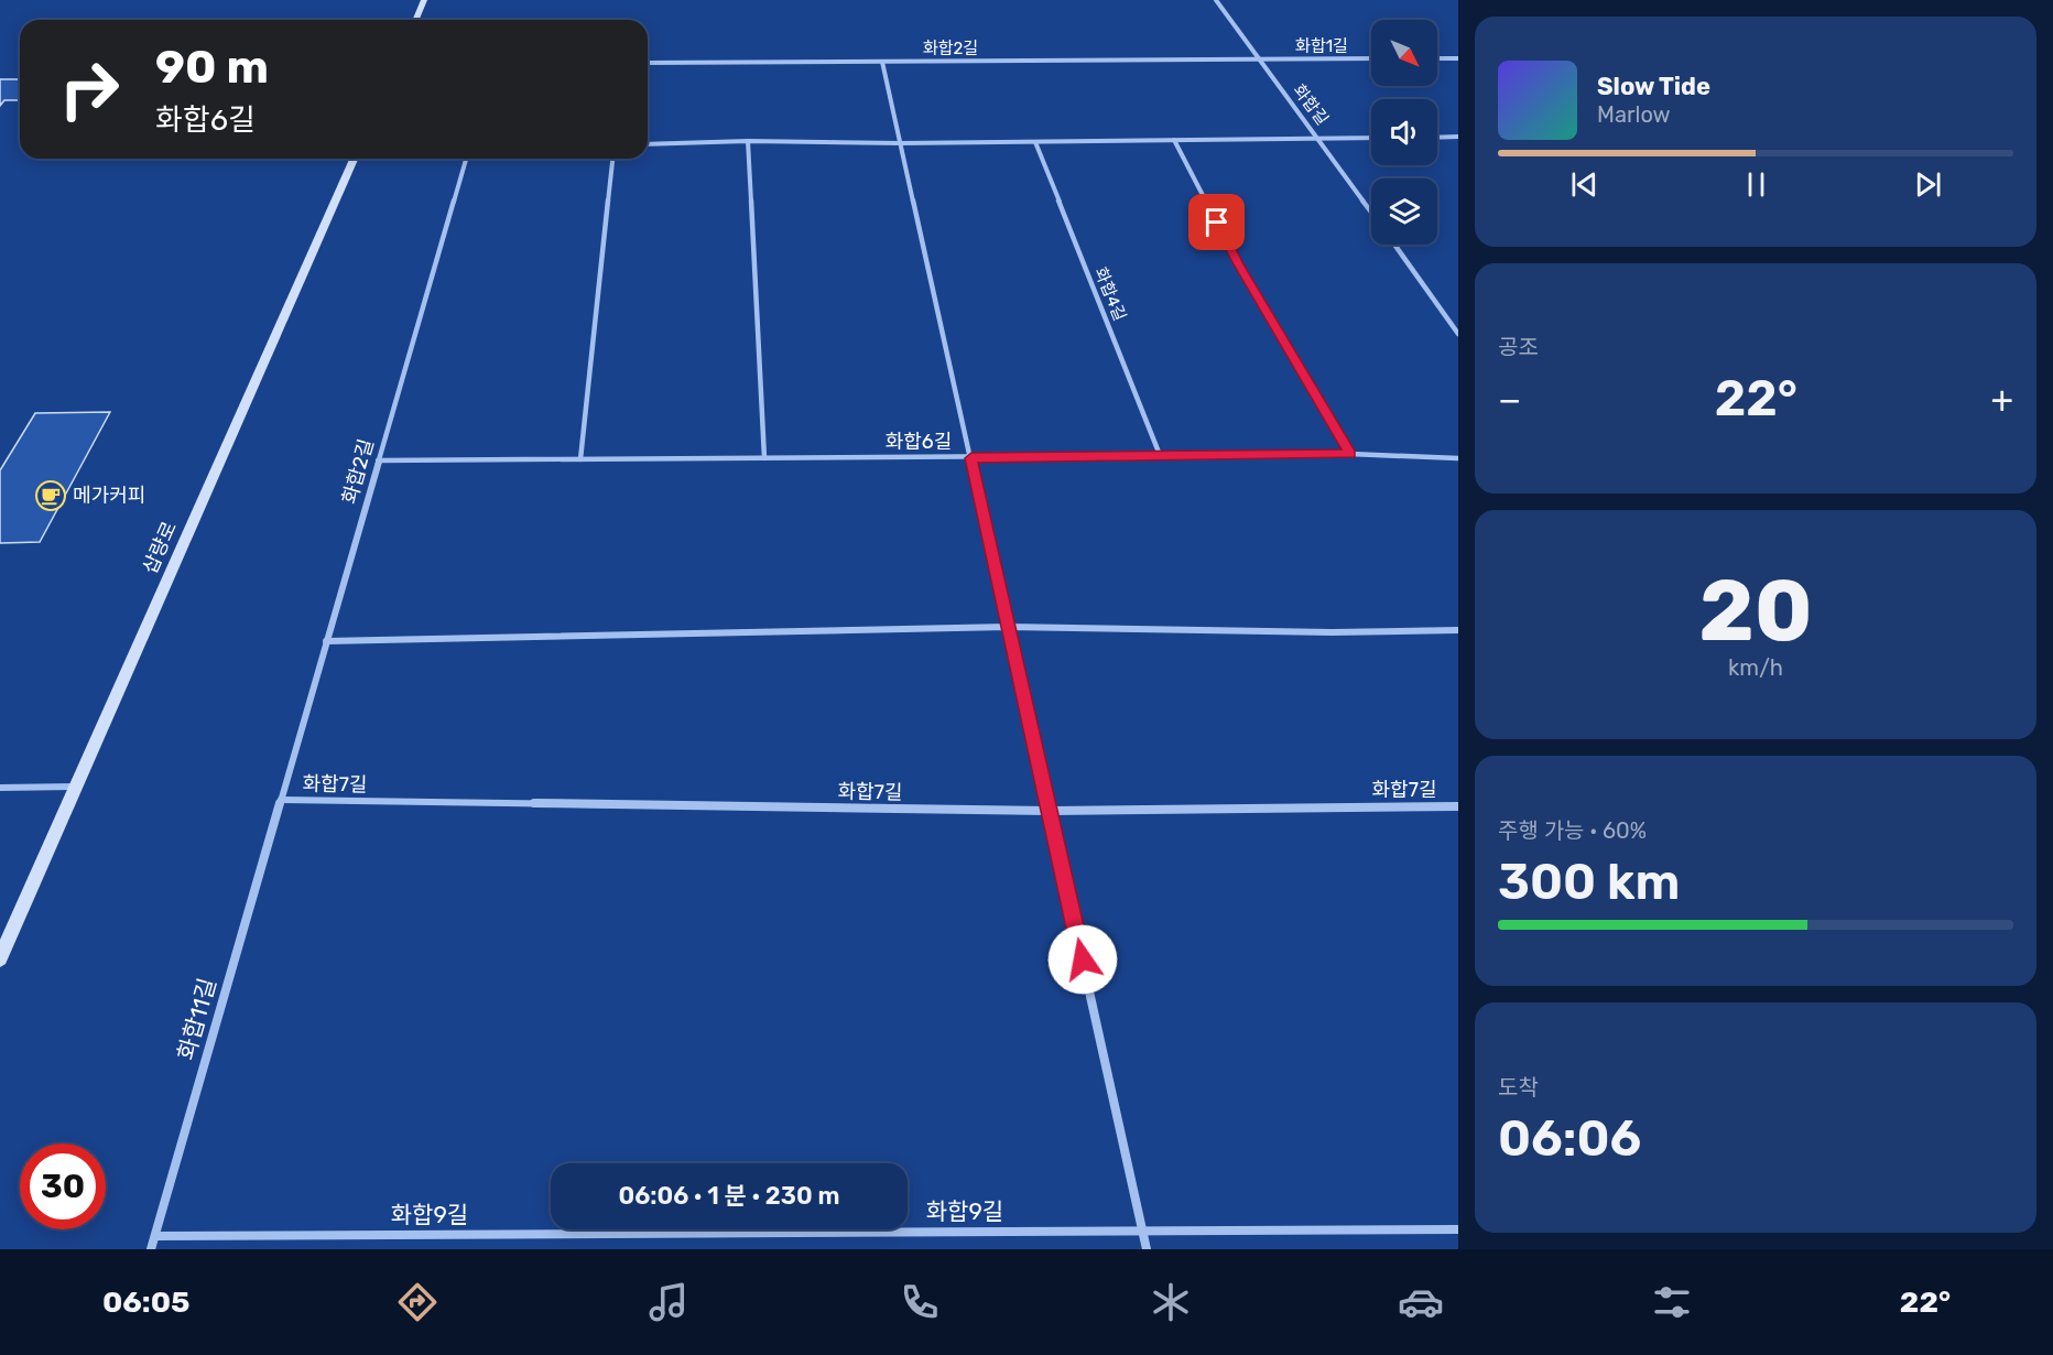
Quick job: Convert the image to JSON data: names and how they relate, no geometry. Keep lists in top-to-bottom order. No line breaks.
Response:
{"streets":{"street":["화합1길","화합2길","화합길","화합4길","화합6길","삽량로","화합7길","화합11길","화합9길"]},"crossings":[["화합1길","화합2길"],["화합1길","화합길"],["화합2길","화합길"],["화합2길","화합6길"],["화합2길","화합7길"],["화합2길","화합11길"],["화합4길","화합6길"],["화합7길","화합11길"],["화합11길","화합9길"]],"places":{"cafe":["메가커피"]},"north":"bottom right","page":{"turn":["90 m","화합6길"],"song":["Slow Tide","Marlow"],"tile":["공조",["20","km/h"],["주행 가능 · 60%","300 km"],["도착","06:06"]],"heat":["−","22°","+"],"limit":"30","trip":"06:06 · 1 분 · 230 m","tabs":["06:05","22°"]}}
